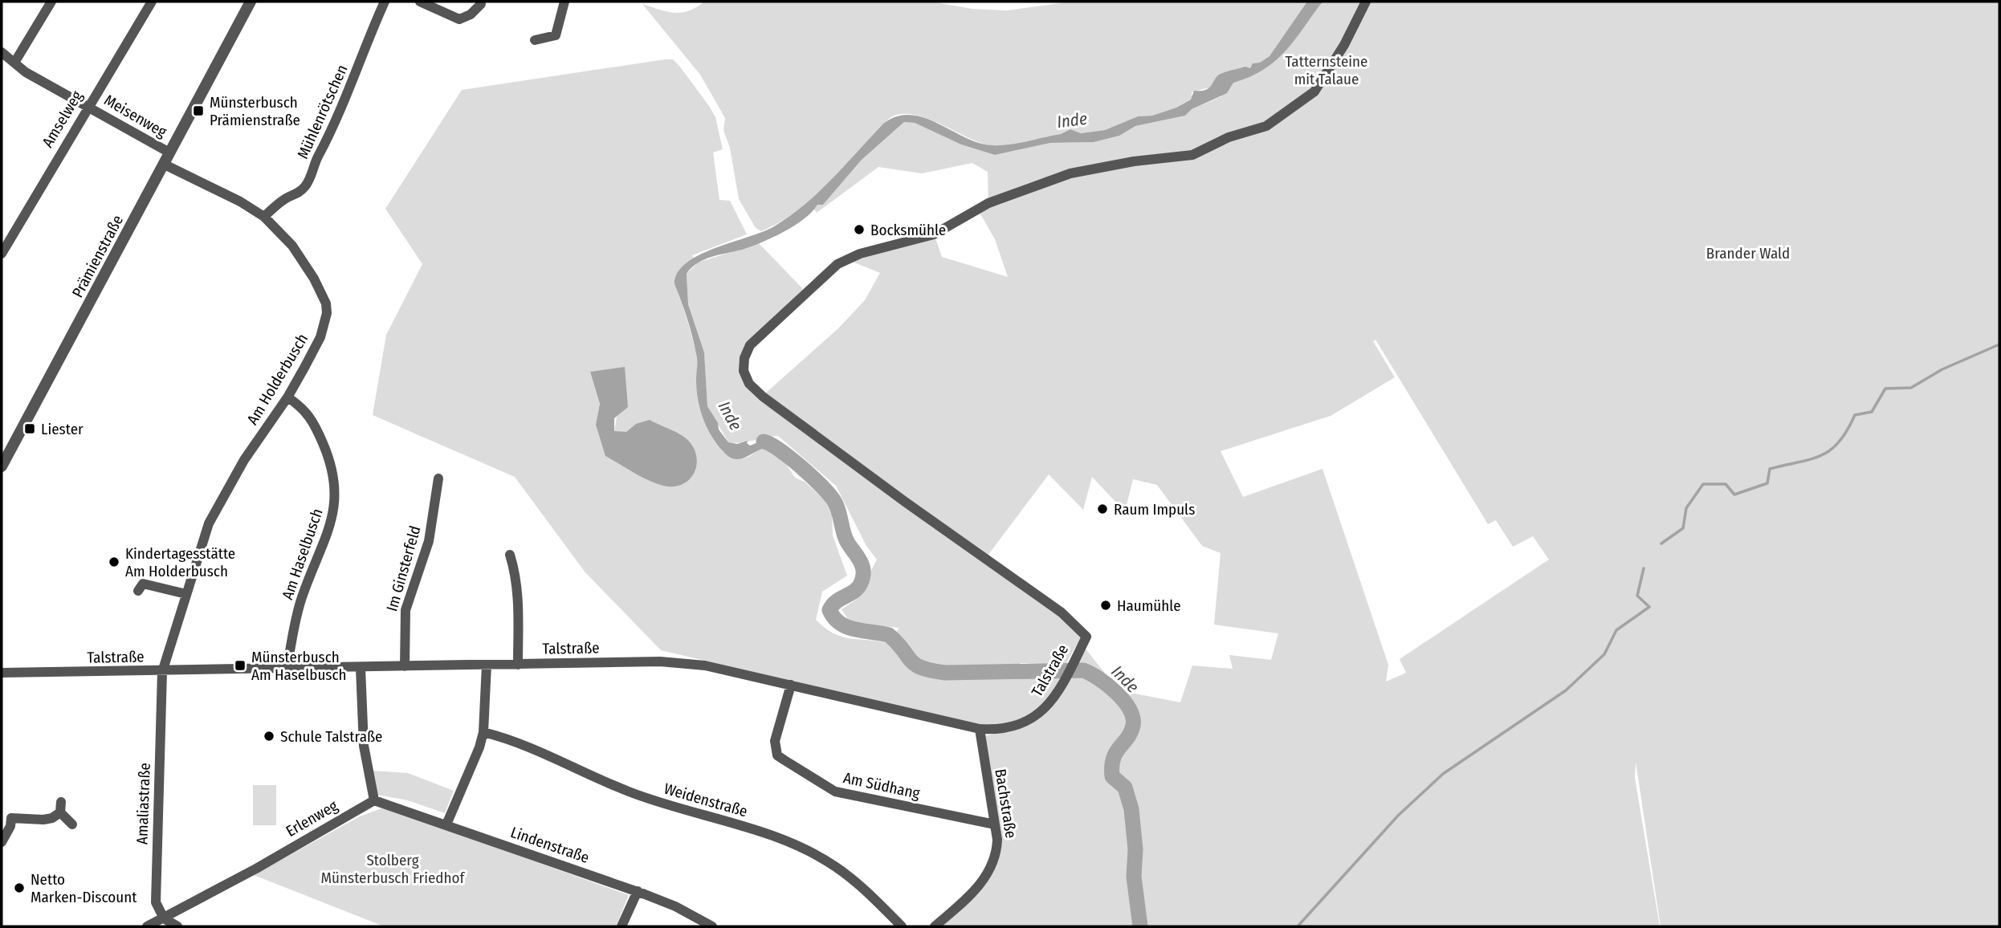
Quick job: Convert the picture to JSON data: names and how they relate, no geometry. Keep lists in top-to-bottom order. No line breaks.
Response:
{"streets":{"street":["Mühlenrötschen","Meisenweg","Amselweg","Prämienstraße","Am Holderbusch","Am Haselbusch","Im Ginsterfeld","Talstraße","Am Südhang","Weidenstraße","Amaliastraße","Bachstraße","Erlenweg","Lindenstraße"]},"crossings":[["Mühlenrötschen","Am Holderbusch"],["Meisenweg","Amselweg"],["Meisenweg","Prämienstraße"],["Prämienstraße","Am Holderbusch"],["Am Holderbusch","Am Haselbusch"],["Am Holderbusch","Talstraße"],["Am Holderbusch","Amaliastraße"],["Am Haselbusch","Talstraße"],["Im Ginsterfeld","Talstraße"],["Talstraße","Am Südhang"],["Talstraße","Amaliastraße"],["Talstraße","Bachstraße"],["Am Südhang","Bachstraße"],["Amaliastraße","Erlenweg"],["Erlenweg","Lindenstraße"]],"water":["Inde"],"parks":["Tatternsteine mit Talaue","Brander Wald","Stolberg Münsterbusch Friedhof"],"places":{"transit":["Münsterbusch Prämienstraße","Liester","Münsterbusch Am Haselbusch"],"other":["Bocksmühle","Raum Impuls","Kindertagesstätte Am Holderbusch","Haumühle","Schule Talstraße","Netto Marken-Discount"]}}
